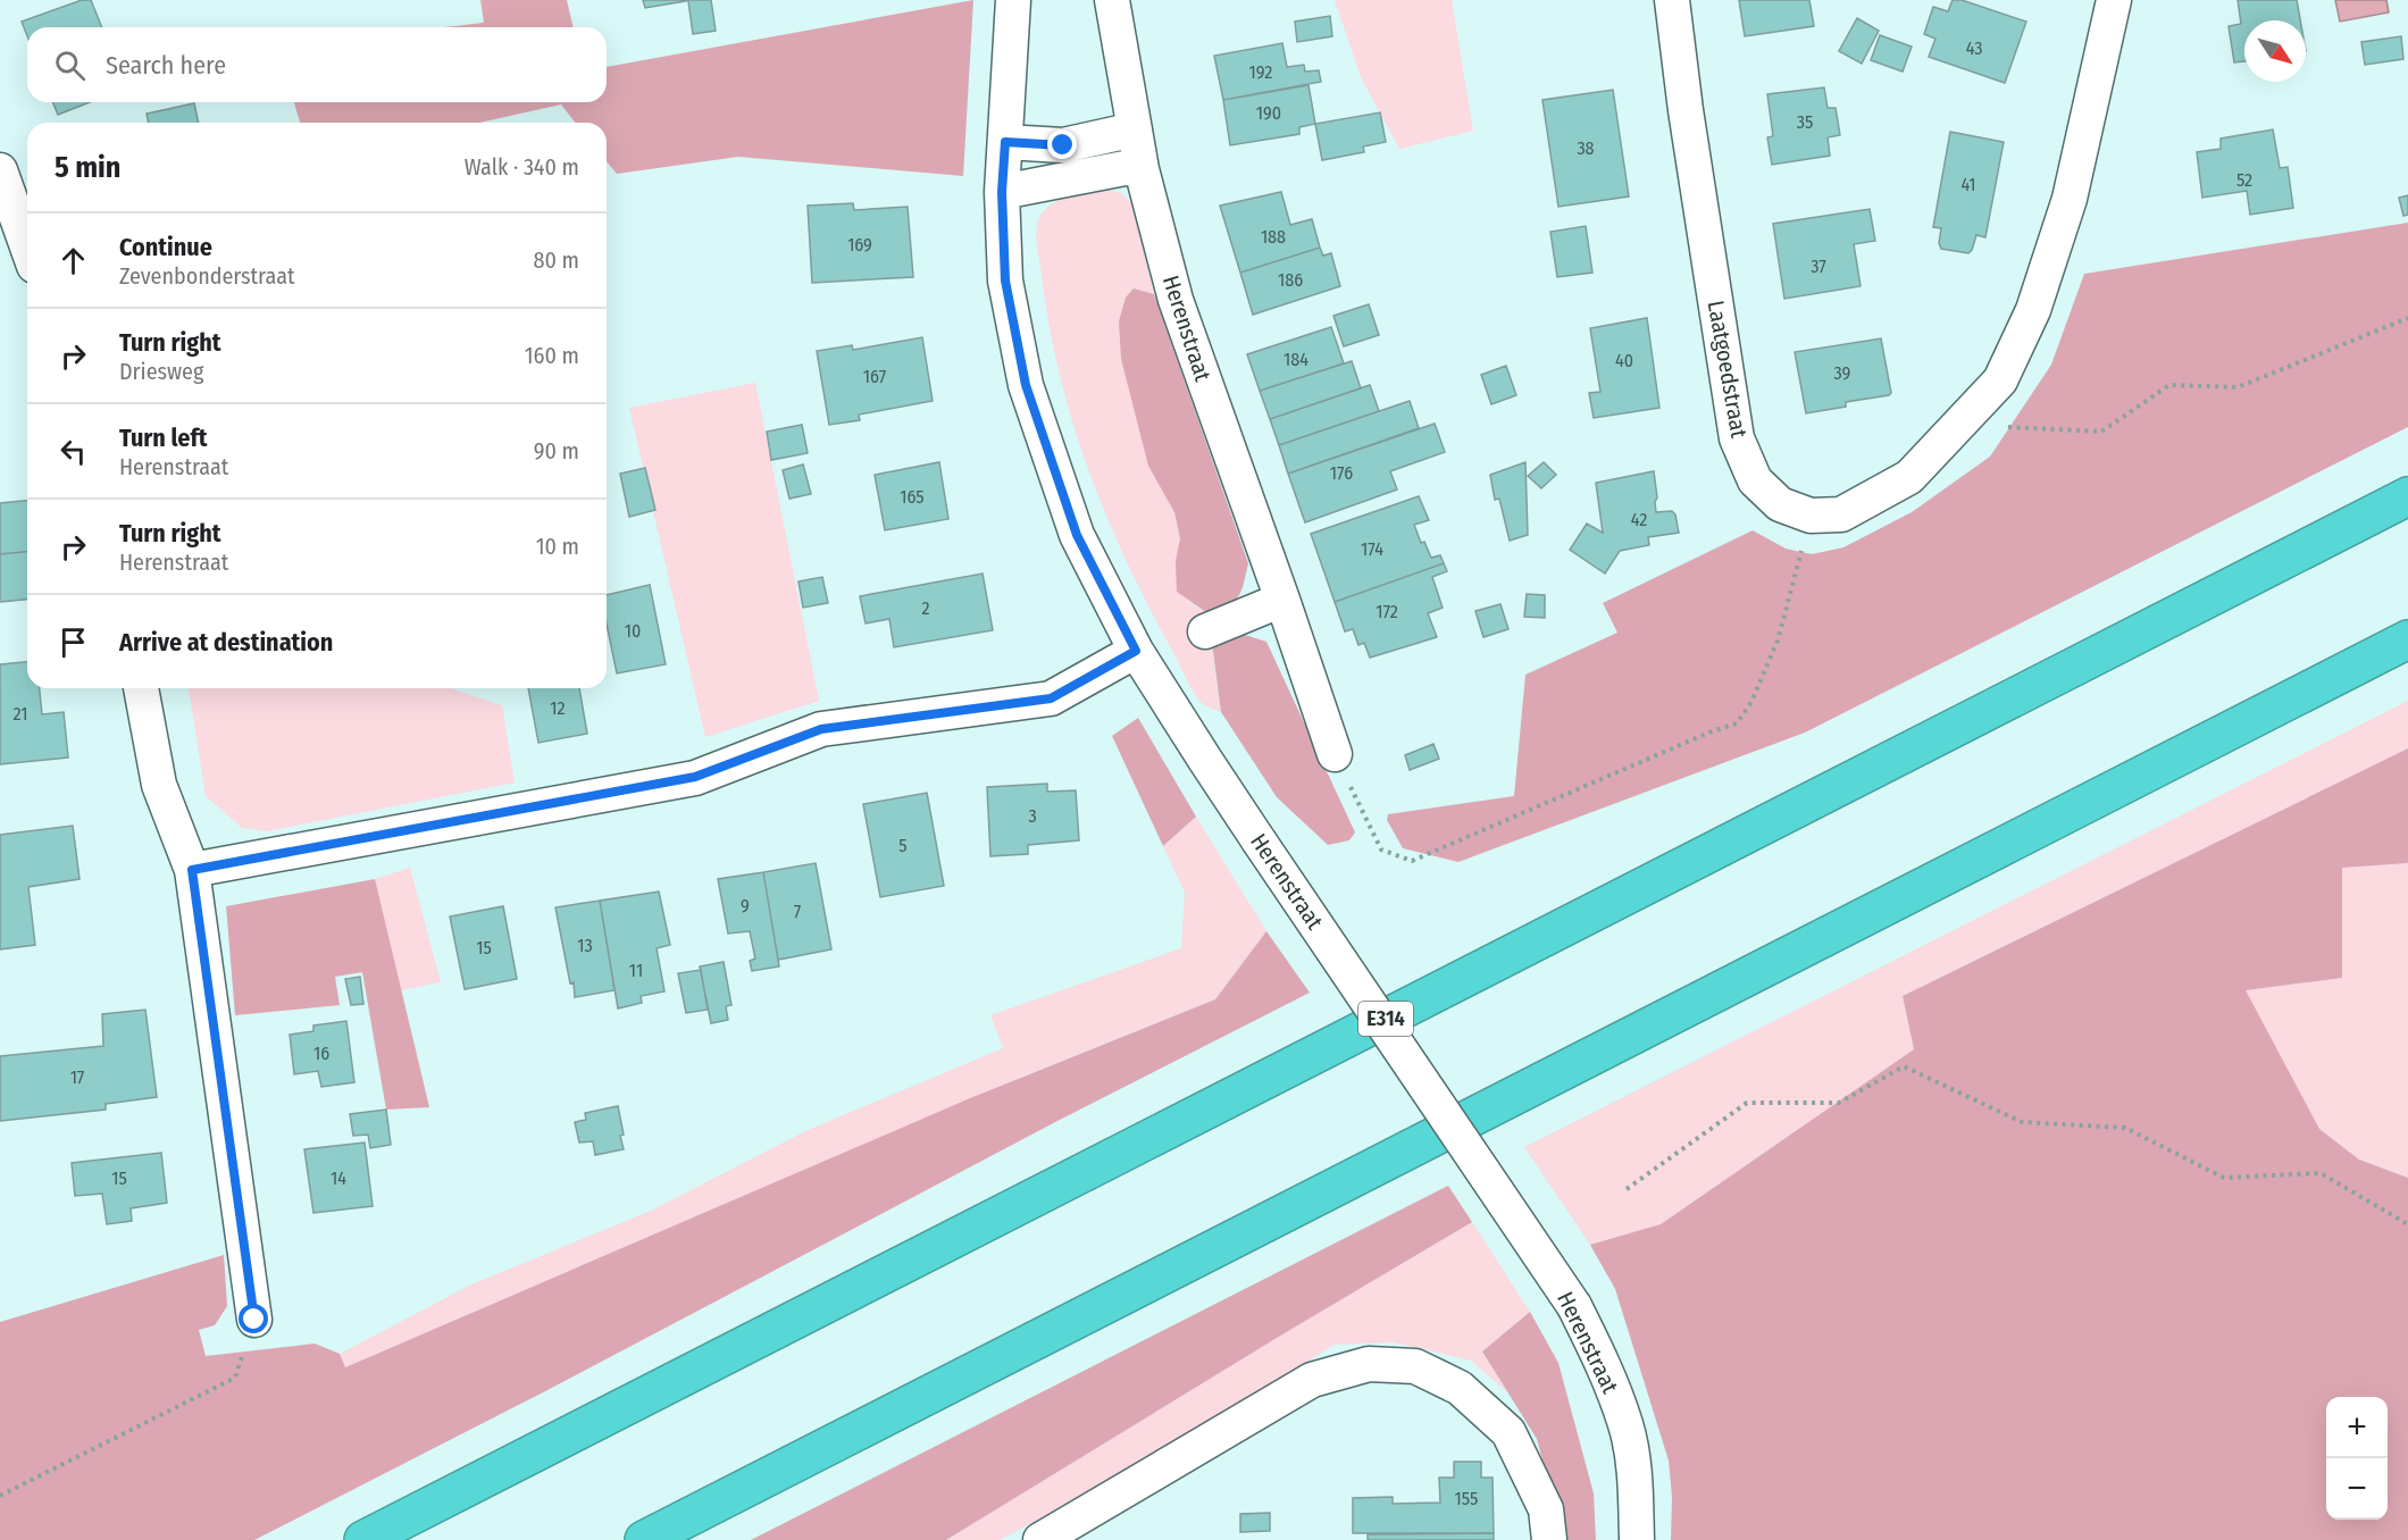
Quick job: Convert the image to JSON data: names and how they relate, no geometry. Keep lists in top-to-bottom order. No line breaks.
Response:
{"streets":{"highway":["E314"],"street":["Herenstraat","Laatgoedstraat"]},"house_numbers":["43","192","190","35","38","52","41","188","169","37","186","184","40","39","167","176","165","42","174","2","172","10","12","21","3","5","9","7","13","15","11","16","17","15","14","155"],"north":"bottom right","page":{"search":"Search here","heading":["5 min","Walk · 340 m"],"list":[["Continue","Zevenbonderstraat","80 m"],["Turn right","Driesweg","160 m"],["Turn left","Herenstraat","90 m"],["Turn right","Herenstraat","10 m"],"Arrive at destination"],"map_buttons":["+","−"]}}
